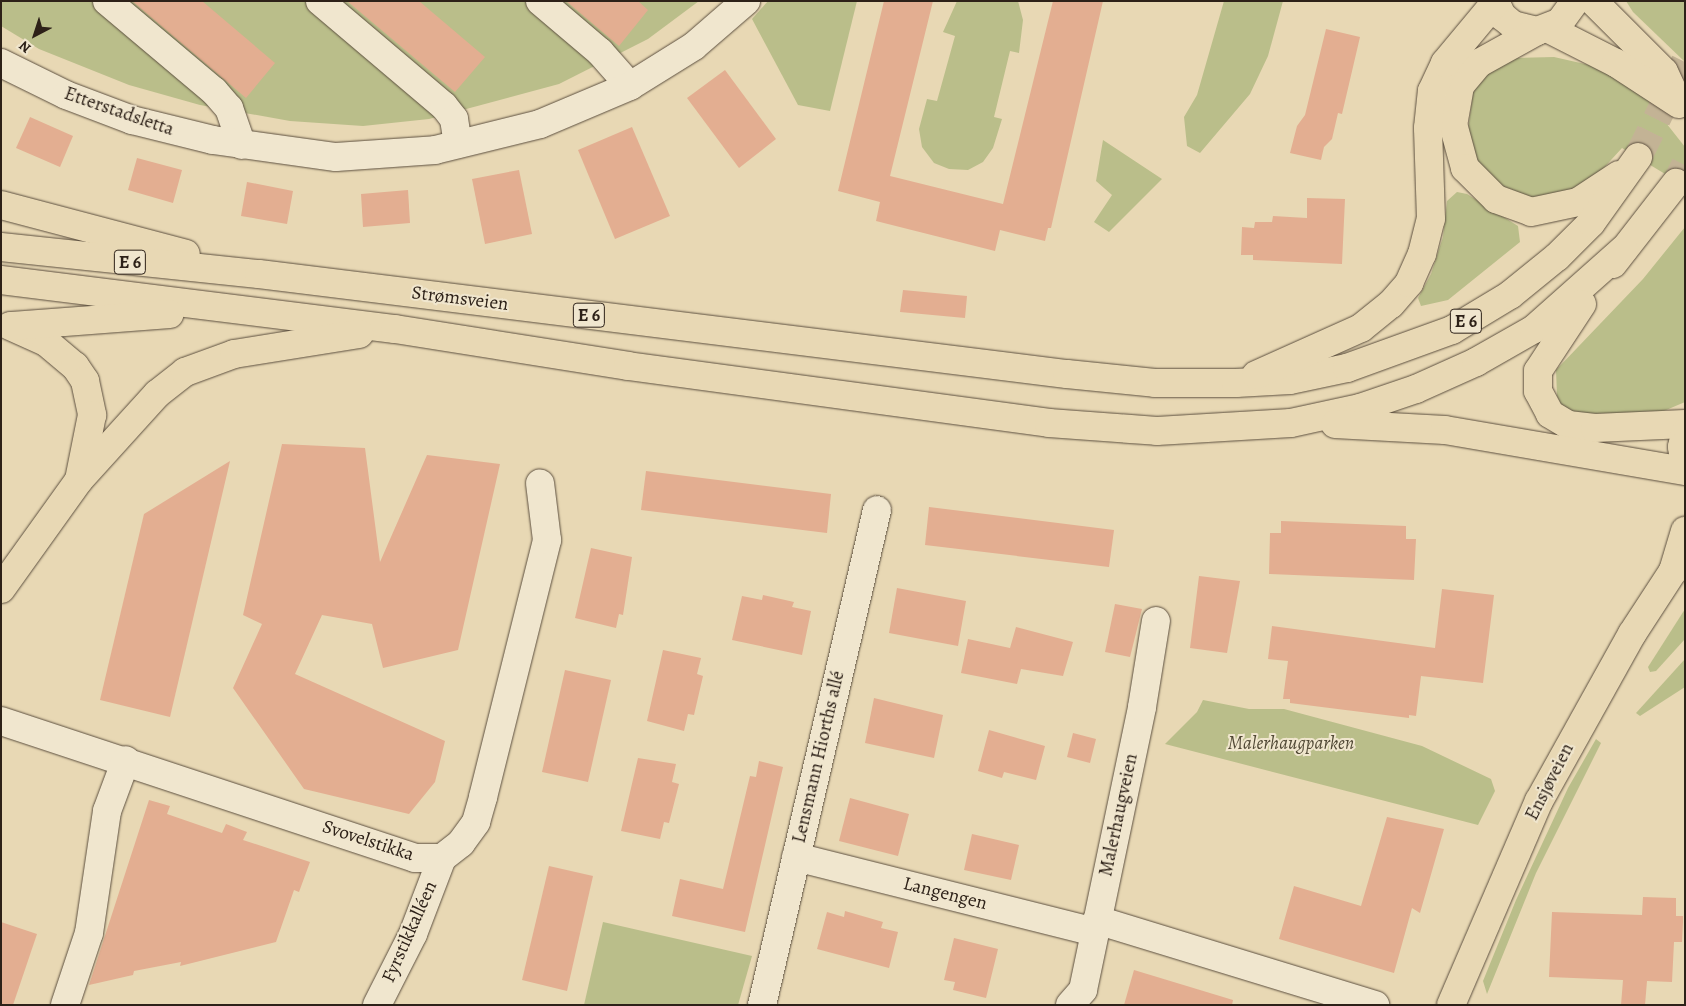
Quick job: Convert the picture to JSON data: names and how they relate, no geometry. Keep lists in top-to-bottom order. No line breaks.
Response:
{"streets":{"main road":["E 6","Strømsveien","Ensjøveien"],"street":["Etterstadsletta","Lensmann Hiorths allé","Malerhaugveien","Svovelstikka","Langengen","Fyrstikkalléen"]},"crossings":[["E 6","Strømsveien"],["Lensmann Hiorths allé","Langengen"],["Malerhaugveien","Langengen"],["Svovelstikka","Fyrstikkalléen"]],"parks":["Malerhaugparken"],"north":"bottom left"}
